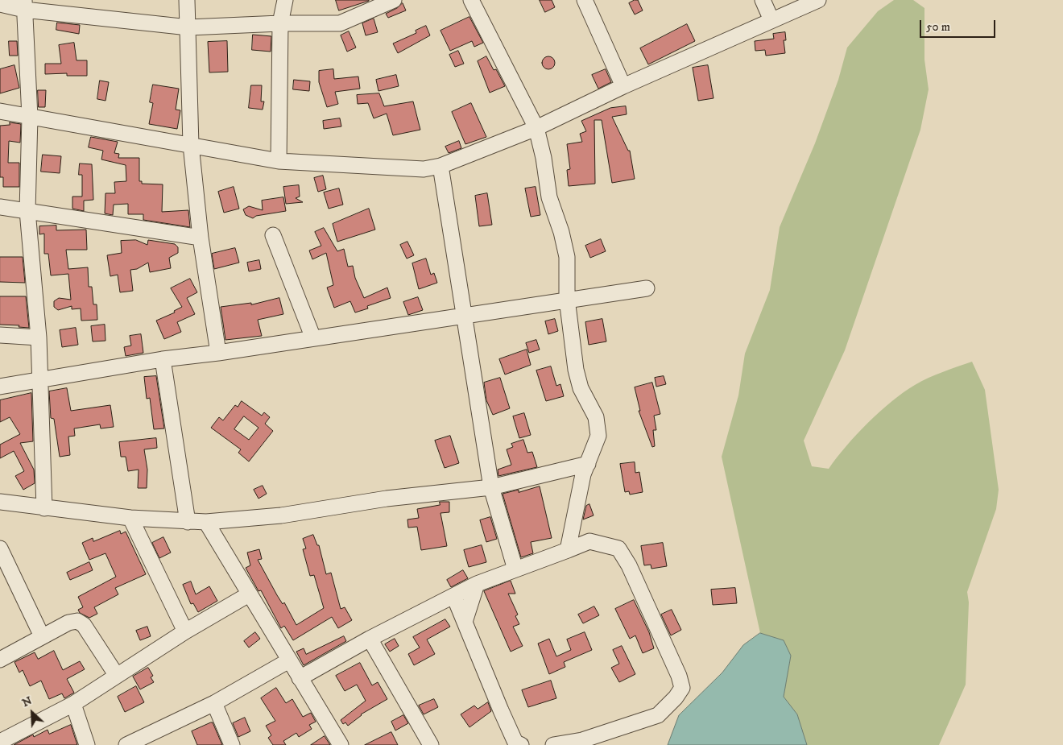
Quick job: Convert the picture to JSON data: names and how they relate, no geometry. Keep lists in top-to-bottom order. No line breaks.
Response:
{"scale_bar":"50 m","north":"top left"}
